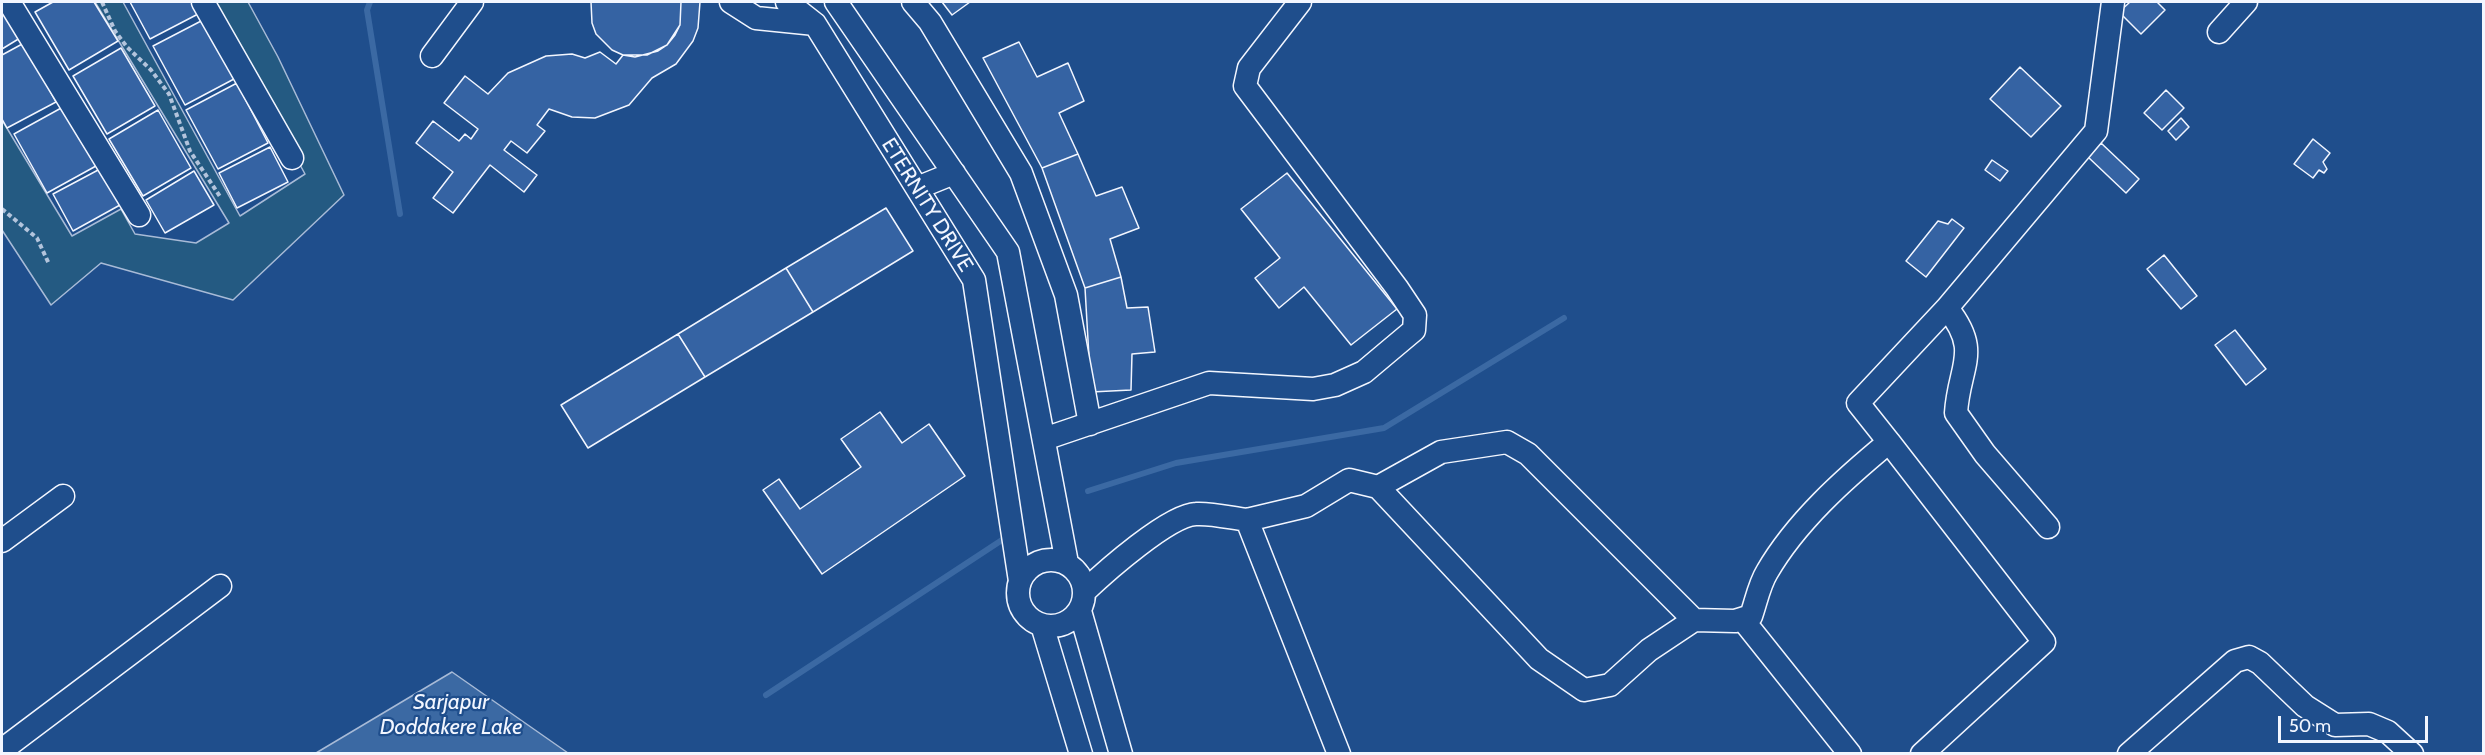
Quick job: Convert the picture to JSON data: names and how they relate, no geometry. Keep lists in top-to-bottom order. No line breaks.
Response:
{"streets":{"street":["ETERNITY DRIVE"]},"water":["Sarjapur Doddakere Lake"],"scale_bar":"50 m"}
